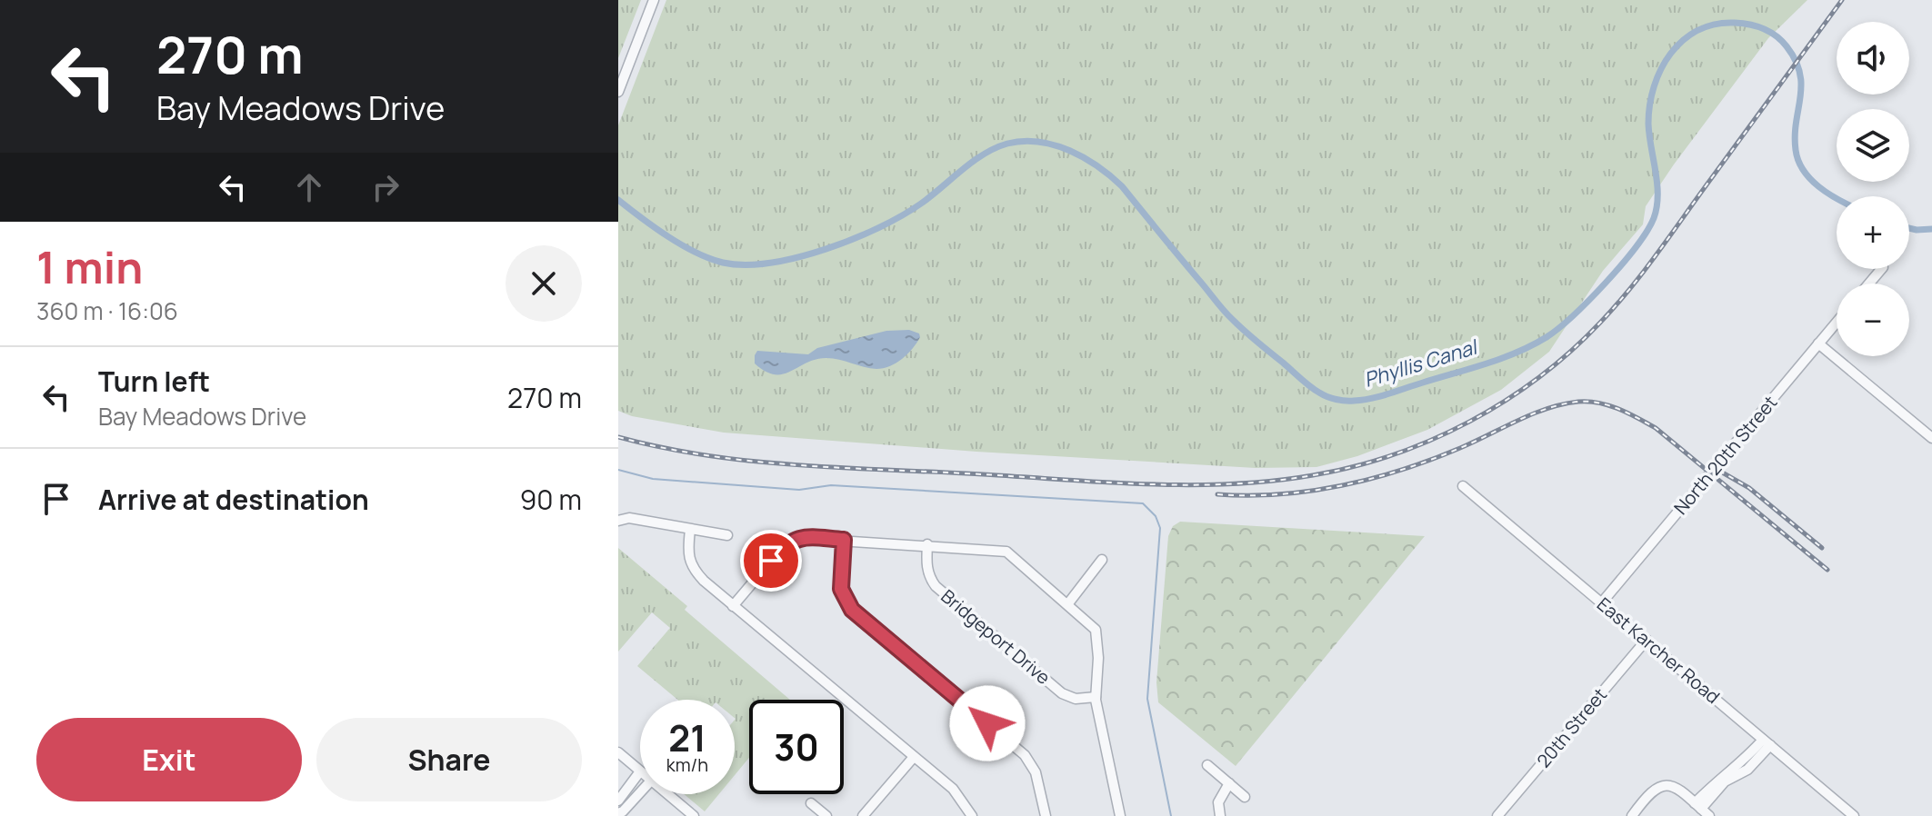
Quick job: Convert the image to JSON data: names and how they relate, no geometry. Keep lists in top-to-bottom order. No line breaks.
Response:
{"streets":{"street":["North 20th Street","Bridgeport Drive","East Karcher Road","20th Street"]},"crossings":[["North 20th Street","East Karcher Road"],["East Karcher Road","20th Street"]],"water":["Phyllis Canal"],"page":{"turn":["270 m","Bay Meadows Drive"],"map_buttons":["+","−"],"heading":["1 min","360 m · 16:06"],"list":[{"name":"Turn left","note":"Bay Meadows Drive","value":"270 m"},{"name":"Arrive at destination","value":"90 m"}],"speed":"21 km/h","limit":"30","buttons":["Exit","Share"]}}
